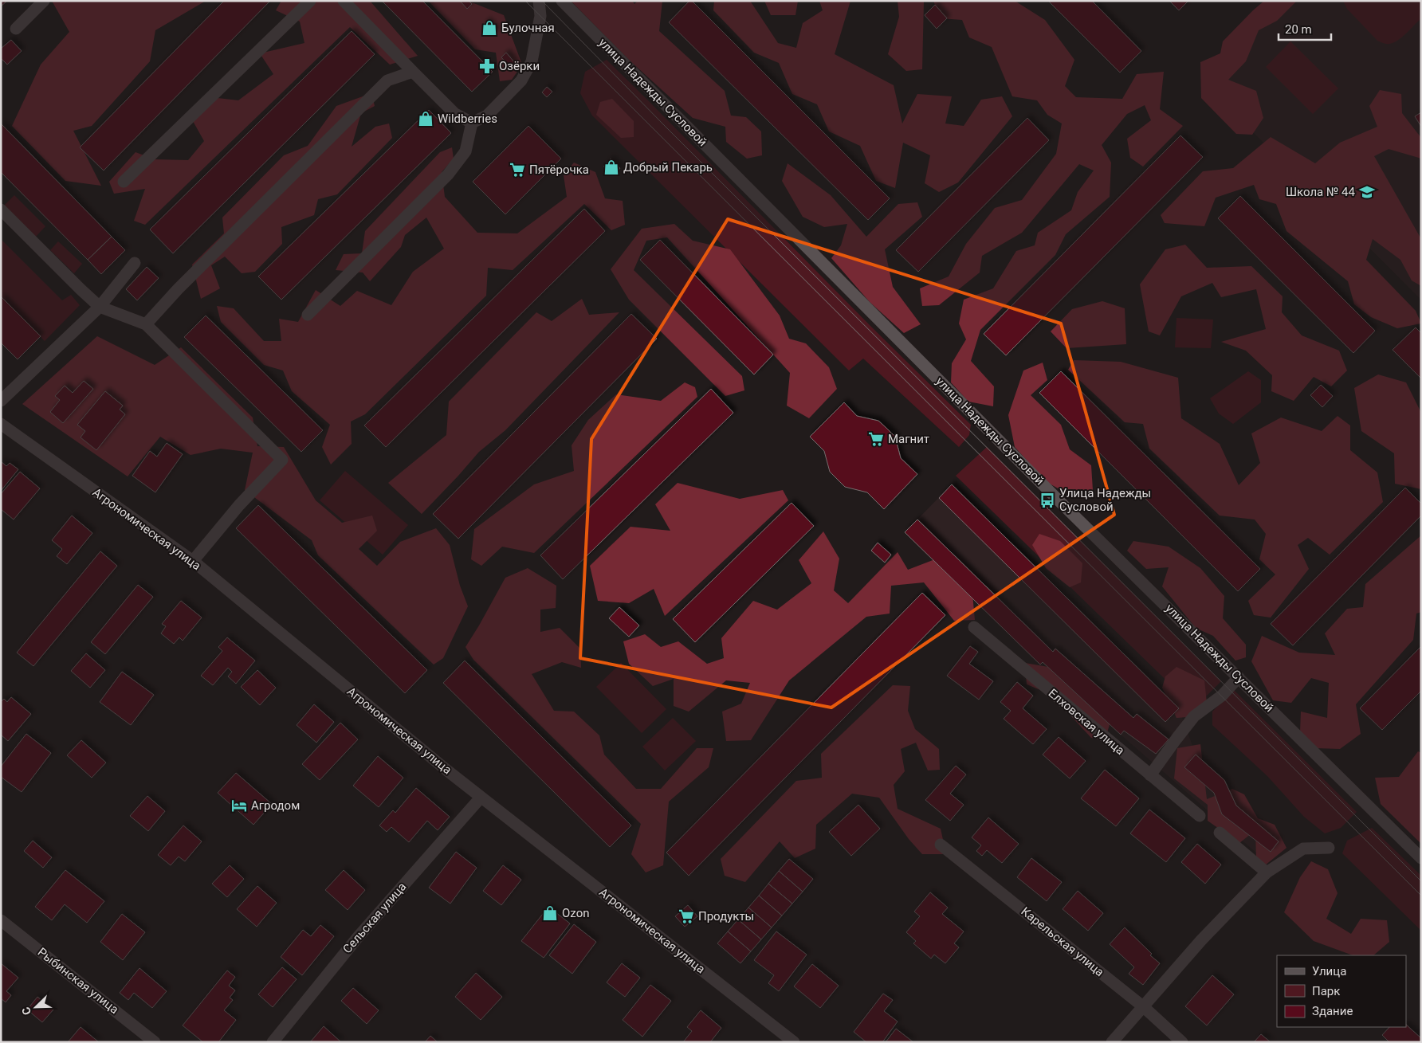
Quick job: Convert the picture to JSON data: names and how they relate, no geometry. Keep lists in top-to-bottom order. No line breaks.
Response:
{"streets":{"street":["улица Надежды Сусловой","Агрономическая улица","Елховская улица","Сельская улица","Карельская улица","Рыбинская улица"]},"crossings":[["Агрономическая улица","Сельская улица"]],"places":{"shop":["Булочная","Wildberries","Добрый Пекарь","Ozon"],"pharmacy":["Озёрки"],"supermarket":["Пятёрочка","Магнит","Продукты"],"school or university":["Школа № 44"],"bus stop":["Улица Надежды Сусловой"],"hotel":["Агродом"]},"legend":["Улица","Парк","Здание"],"scale_bar":"20 m","north":"bottom left"}
